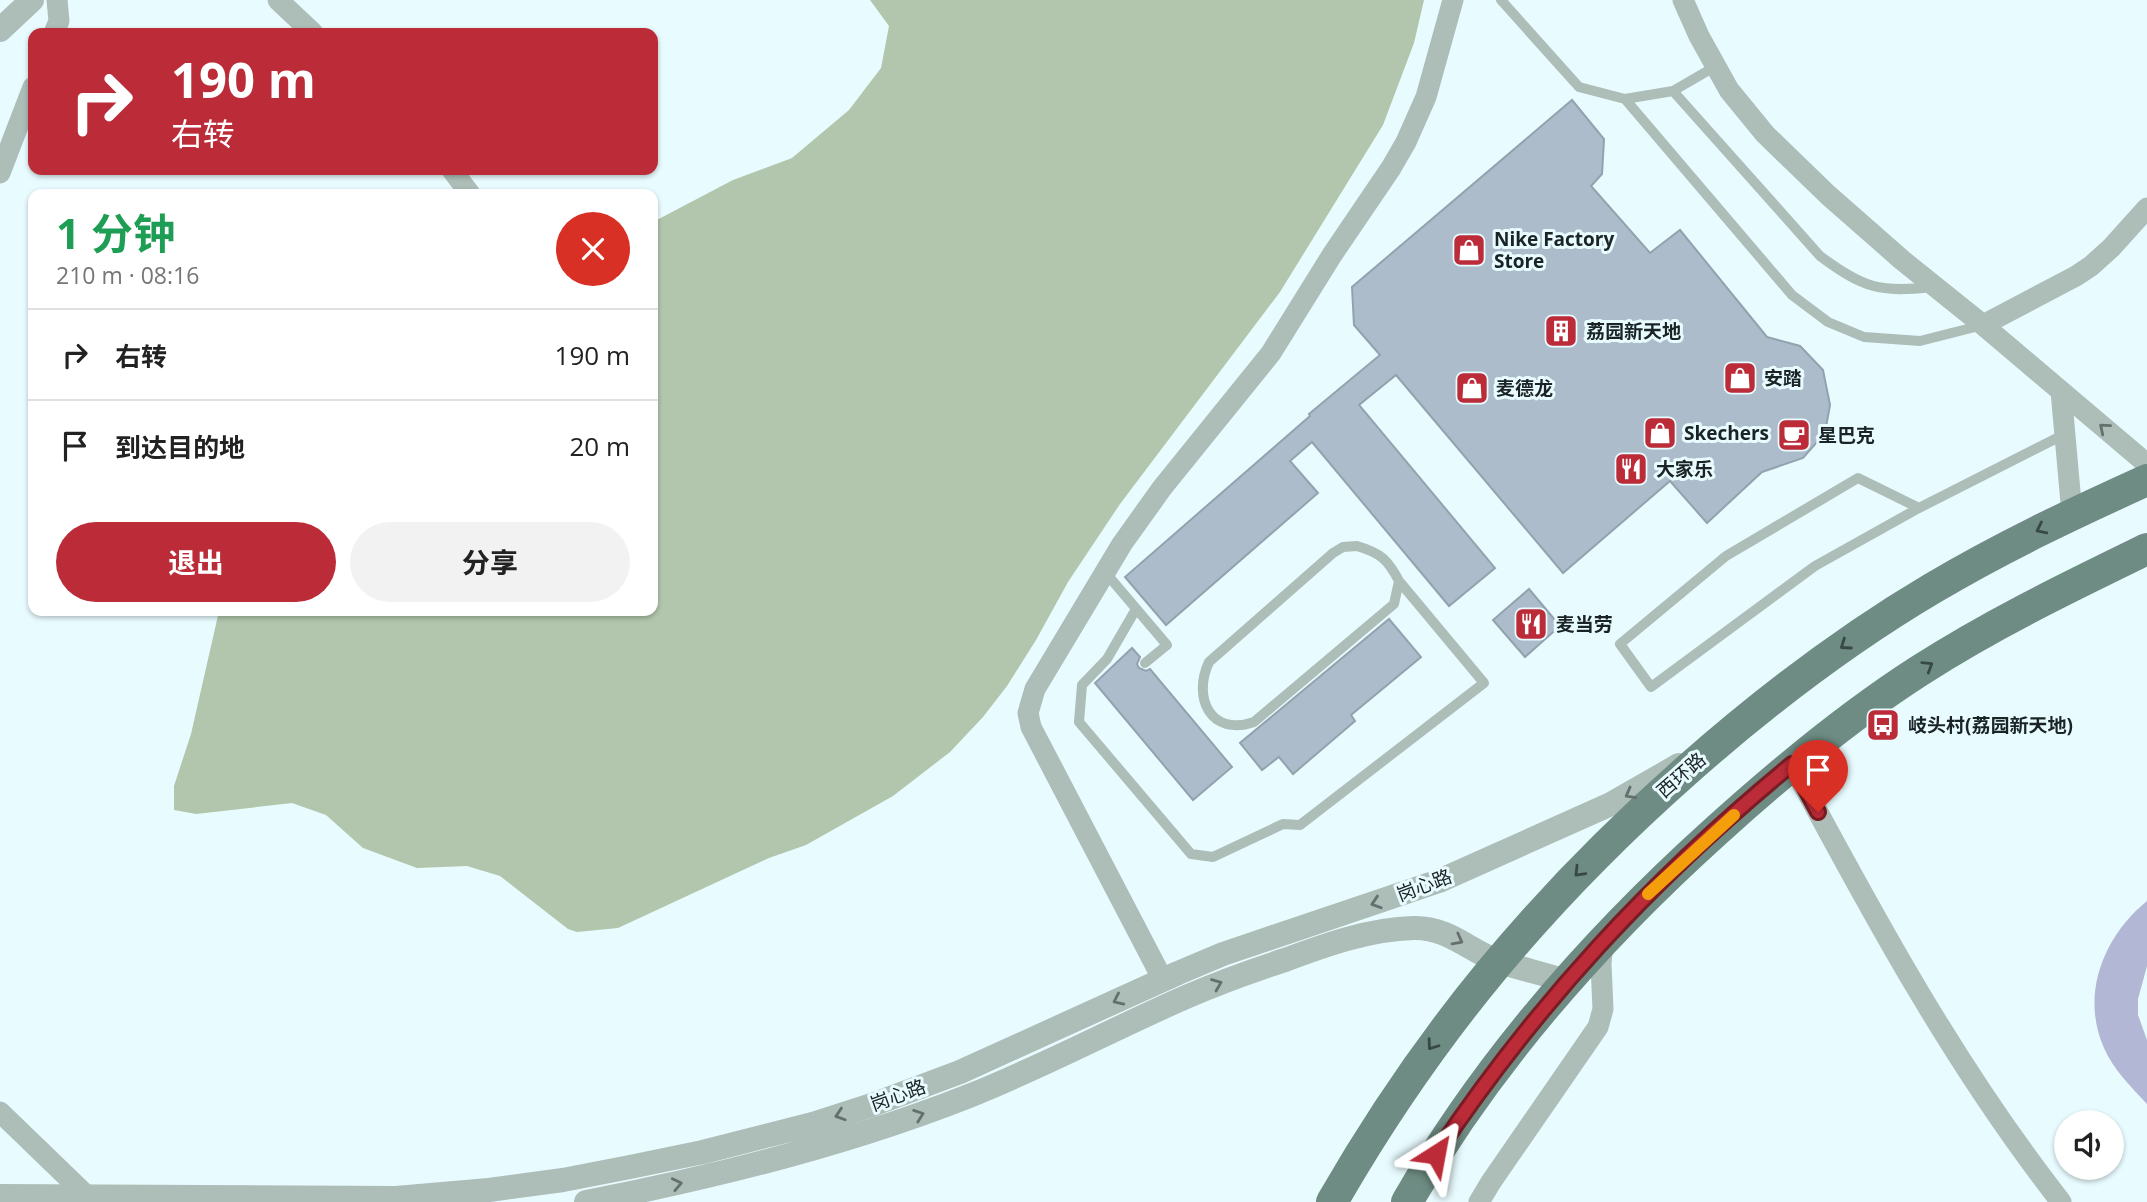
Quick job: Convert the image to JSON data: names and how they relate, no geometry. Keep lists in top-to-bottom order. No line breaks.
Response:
{"streets":{"main road":["西环路"],"street":["岗心路"]},"crossings":[["西环路","岗心路"]],"places":{"shop":["Nike Factory Store","安踏","麦德龙","Skechers"],"building":["荔园新天地"],"cafe":["星巴克"],"restaurant":["大家乐","麦当劳"],"bus stop":["岐头村(荔园新天地)"]},"page":{"turn":["190 m","右转"],"heading":["1 分钟","210 m · 08:16"],"list":[{"name":"右转","value":"190 m"},{"name":"到达目的地","value":"20 m"}],"buttons":["退出","分享"]}}
